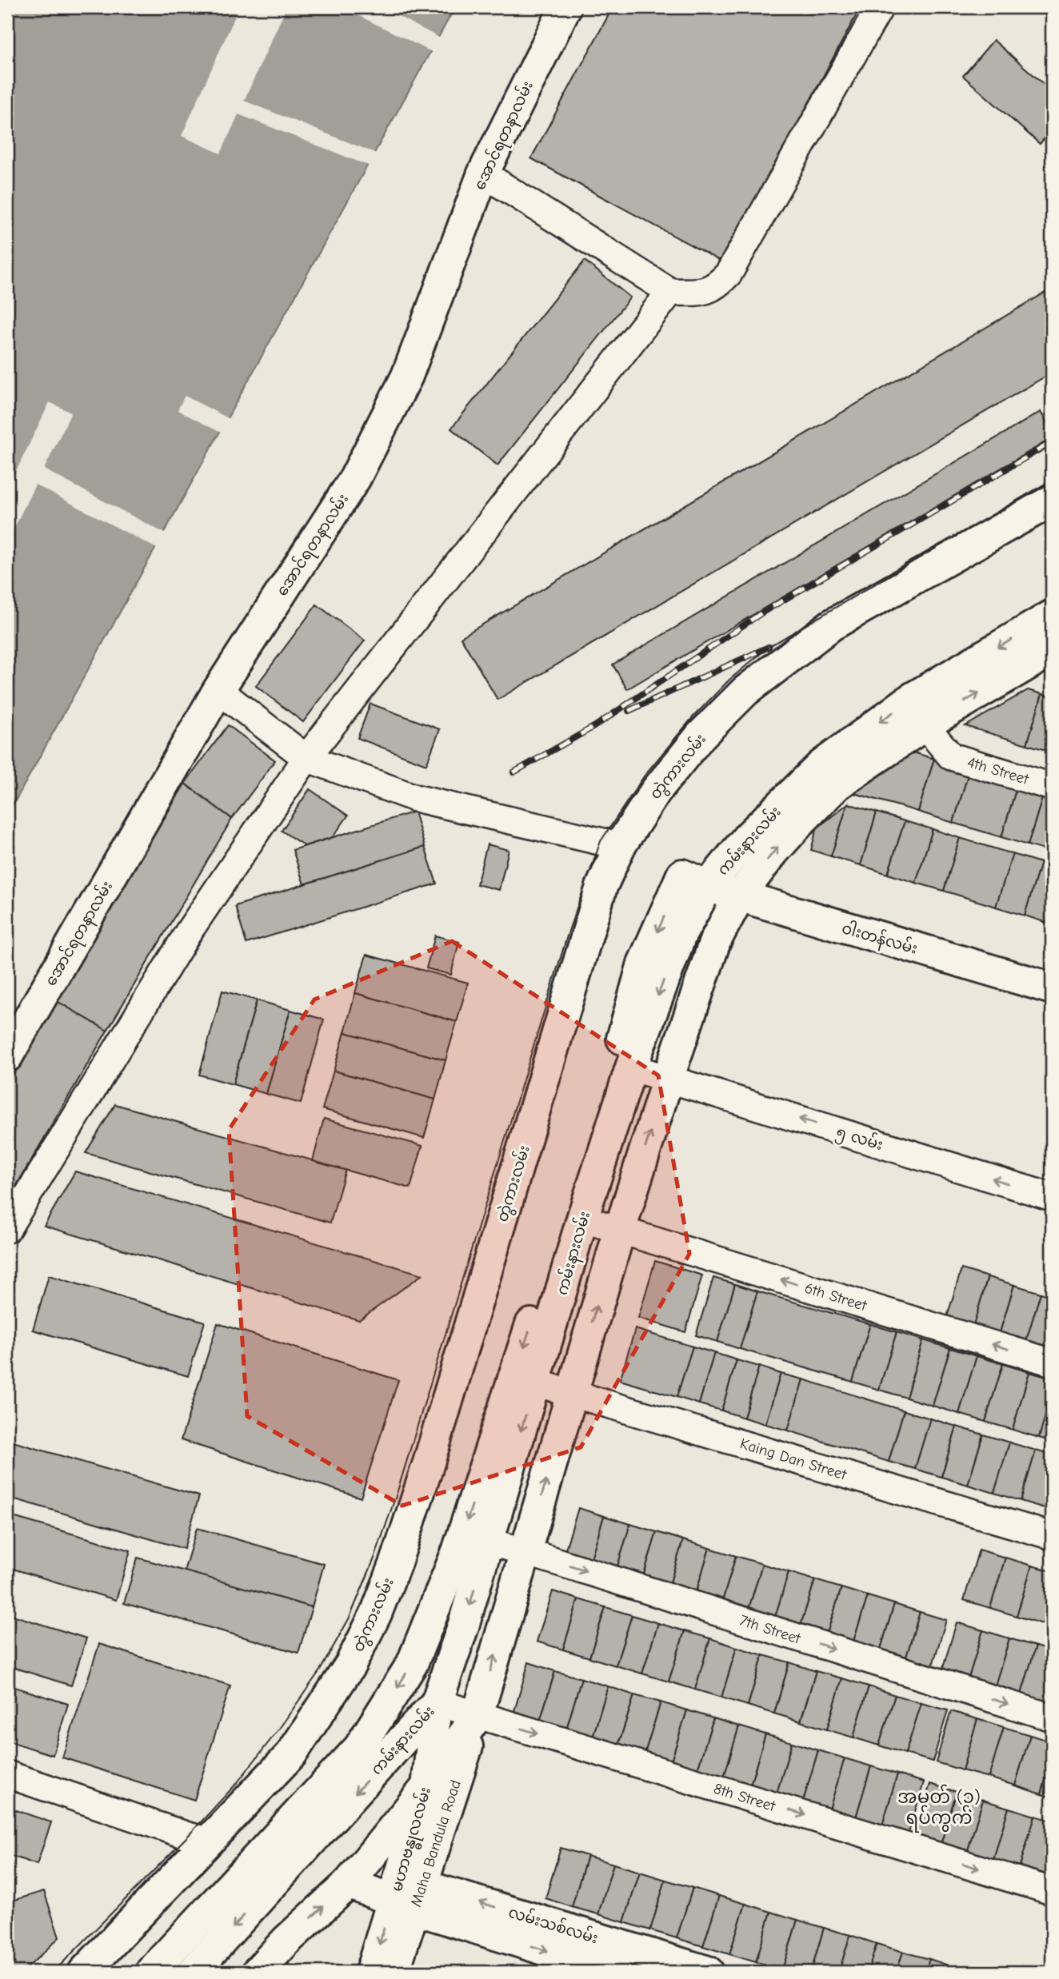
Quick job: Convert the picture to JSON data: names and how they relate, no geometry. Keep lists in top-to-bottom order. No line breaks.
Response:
{"streets":{"main road":["အောင်ရတနာလမ်း","တွဲကားလမ်း","ကမ်းနားလမ်း","ဝါးတန်လမ်း","မဟာဗန္ဓုလလမ်း","Maha Bandula Road","လမ်းသစ်လမ်း"],"street":["4th Street","၅ လမ်း","6th Street","Kaing Dan Street","7th Street","8th Street"]},"crossings":[["4th Street","ကမ်းနားလမ်း"],["ကမ်းနားလမ်း","ဝါးတန်လမ်း"],["ကမ်းနားလမ်း","၅ လမ်း"],["ကမ်းနားလမ်း","6th Street"],["ကမ်းနားလမ်း","Kaing Dan Street"],["ကမ်းနားလမ်း","7th Street"],["ကမ်းနားလမ်း","8th Street"],["ကမ်းနားလမ်း","မဟာဗန္ဓုလလမ်း"],["ကမ်းနားလမ်း","Maha Bandula Road"],["ကမ်းနားလမ်း","လမ်းသစ်လမ်း"],["8th Street","မဟာဗန္ဓုလလမ်း"],["8th Street","Maha Bandula Road"],["မဟာဗန္ဓုလလမ်း","Maha Bandula Road"],["မဟာဗန္ဓုလလမ်း","လမ်းသစ်လမ်း"],["Maha Bandula Road","လမ်းသစ်လမ်း"]],"one_way":["၅ လမ်း","6th Street","7th Street","8th Street"],"districts":["အမှတ် (၃) ရပ်ကွက်"]}
